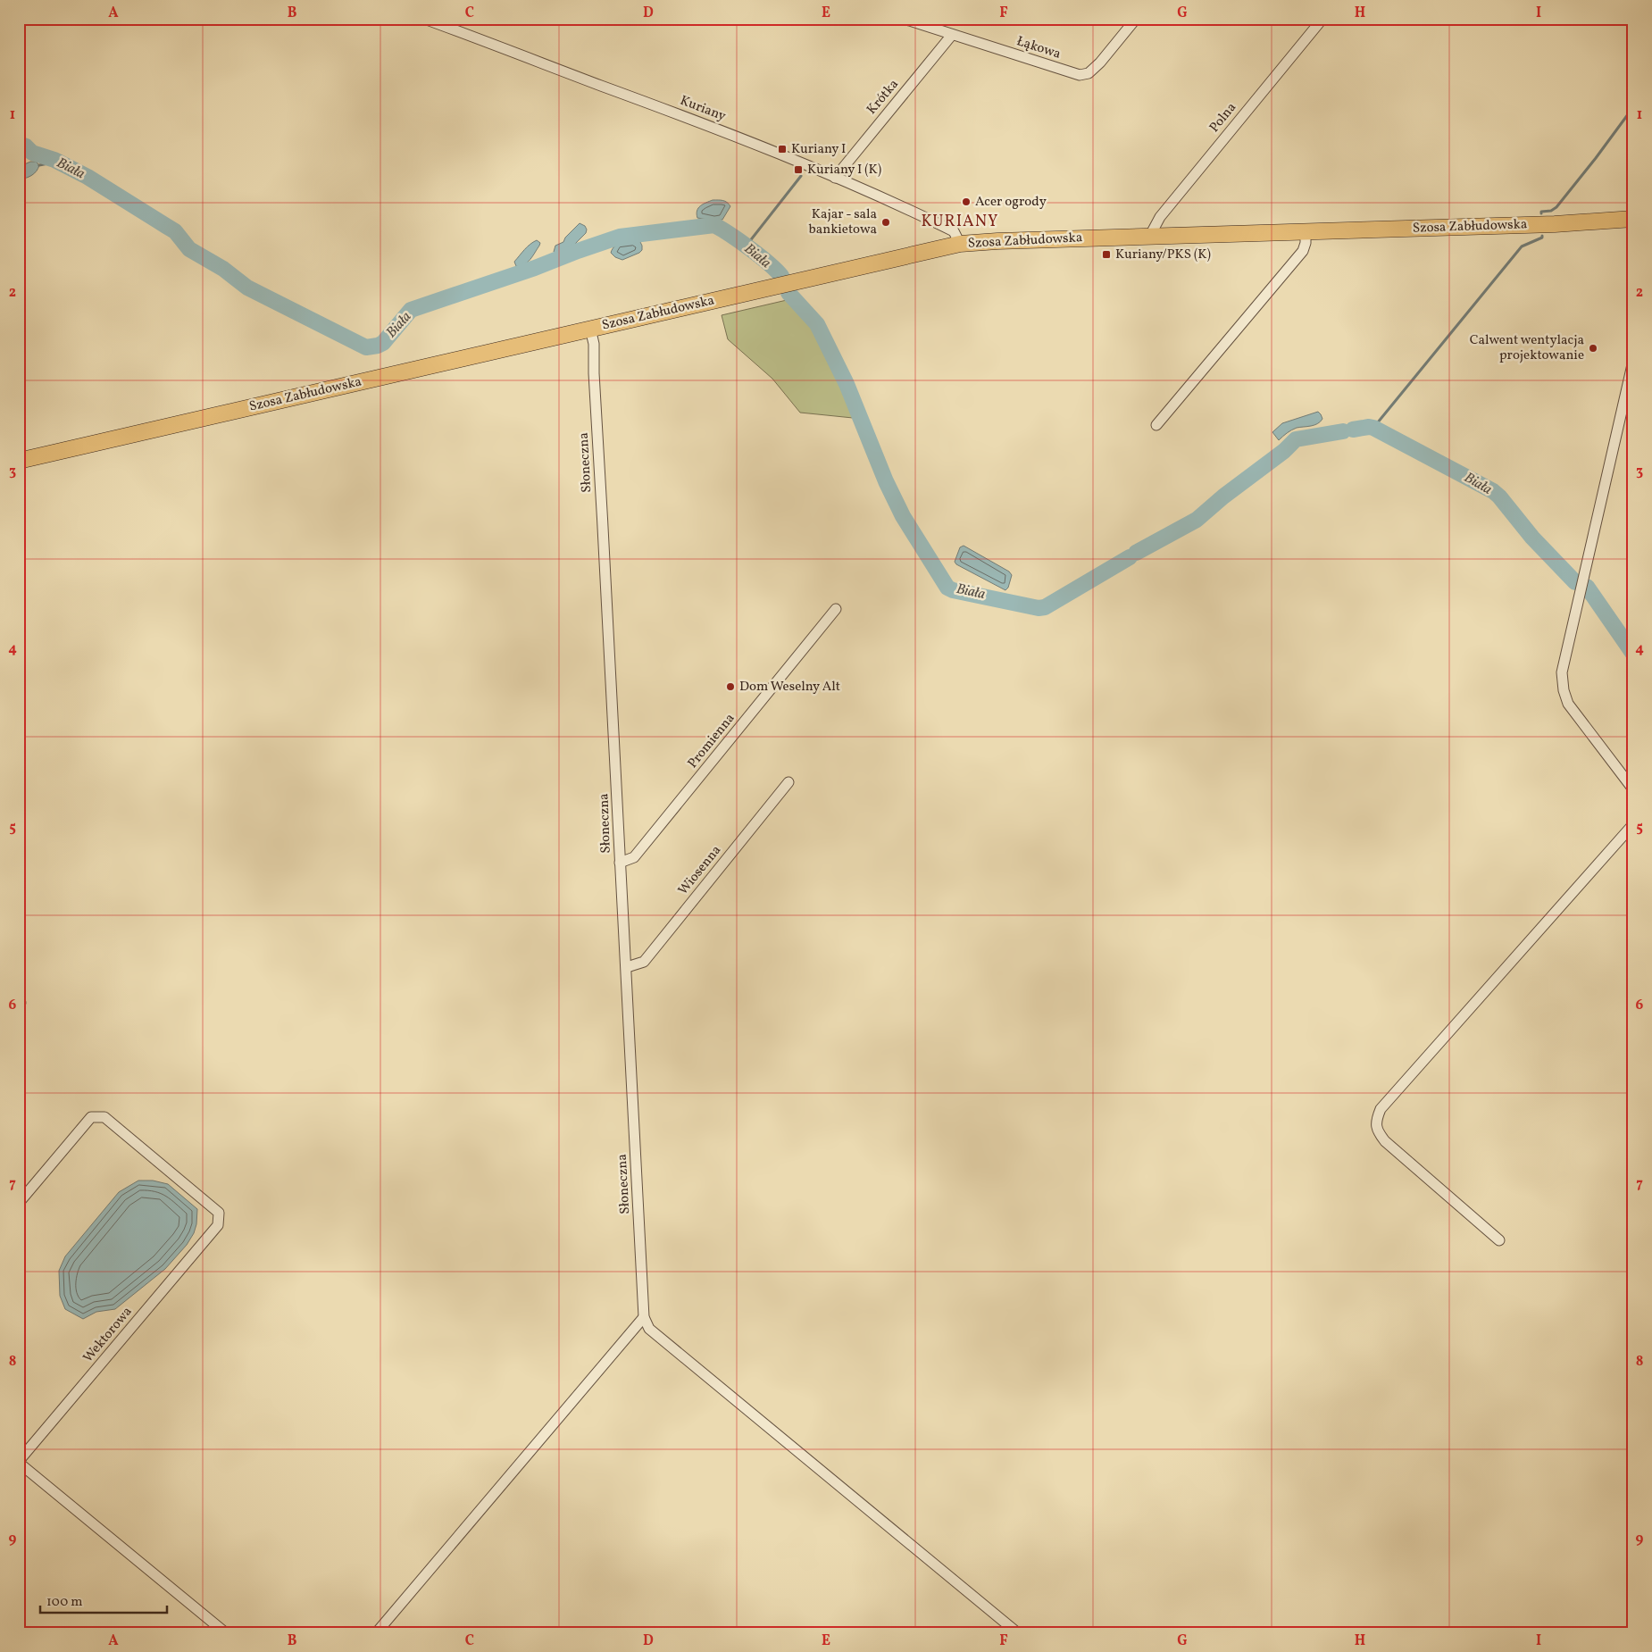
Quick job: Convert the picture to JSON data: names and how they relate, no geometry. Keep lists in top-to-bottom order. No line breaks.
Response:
{"streets":{"highway":["Szosa Zabłudowska"],"street":["Łąkowa","Krótka","Kuriany","Polna","Słoneczna","Promienna","Wiosenna","Wektorowa"]},"crossings":[["Łąkowa","Krótka"],["Krótka","Kuriany"],["Kuriany","Szosa Zabłudowska"],["Polna","Szosa Zabłudowska"],["Szosa Zabłudowska","Słoneczna"],["Słoneczna","Promienna"],["Słoneczna","Wiosenna"]],"districts":["KURIANY"],"water":["Biała"],"places":{"transit":["Kuriany I","Kuriany I (K)","Kuriany/PKS (K)"],"other":["Acer ogrody","Kajar - sala bankietowa","Calwent wentylacja projektowanie","Dom Weselny Alt"]},"scale_bar":"100 m","grid":{"columns":["A","B","C","D","E","F","G","H","I"],"rows":["1","2","3","4","5","6","7","8","9"]}}
